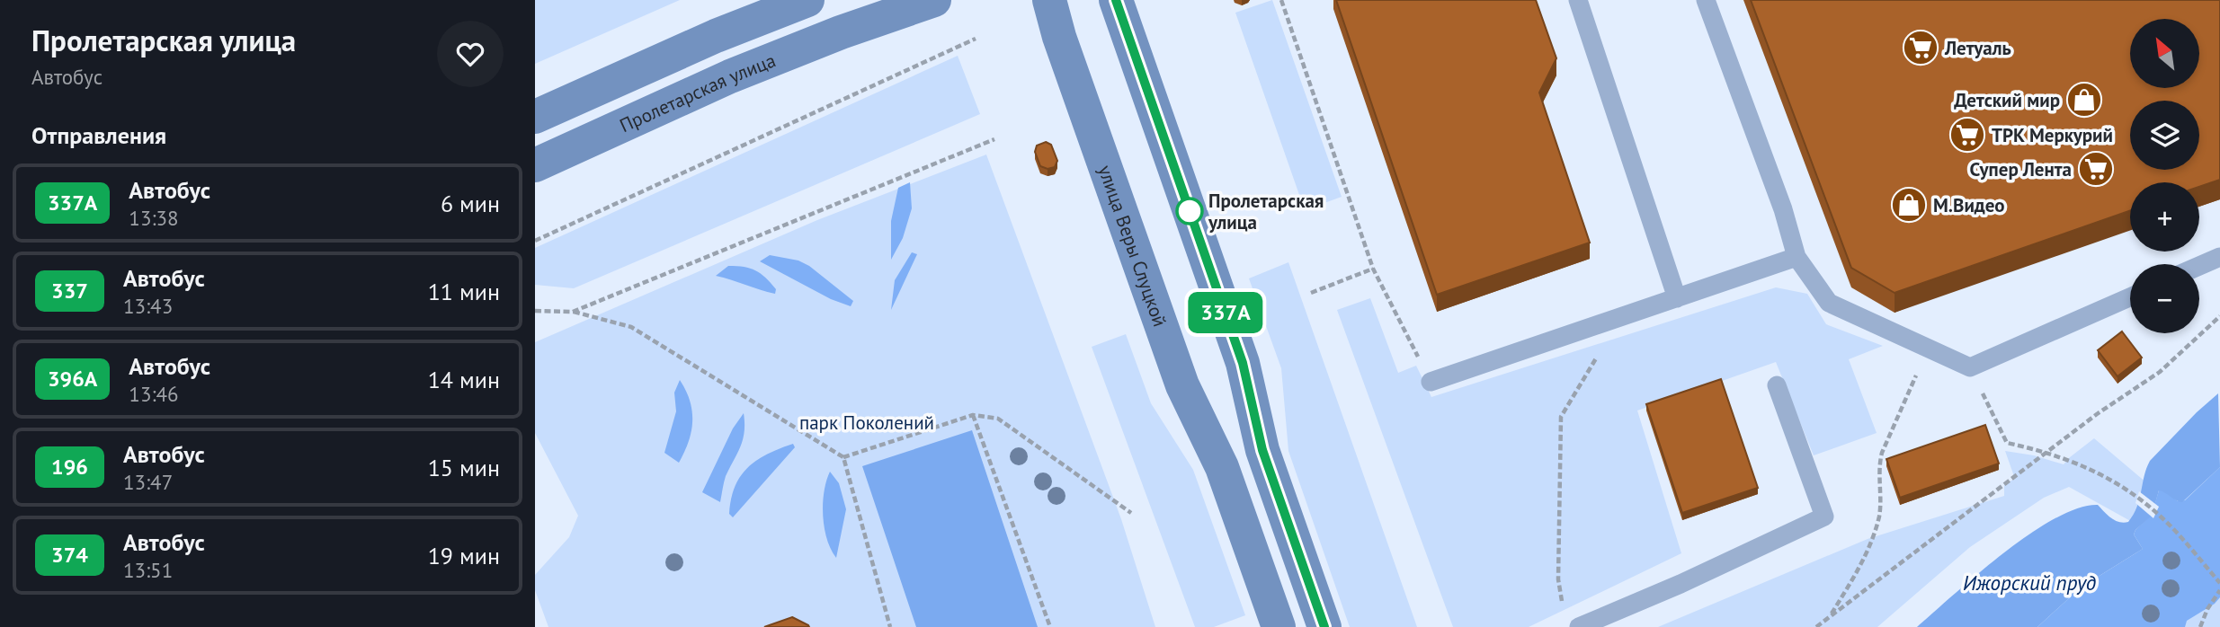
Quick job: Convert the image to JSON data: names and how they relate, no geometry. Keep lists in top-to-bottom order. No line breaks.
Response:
{"streets":{"street":["Пролетарская улица","улица Веры Слуцкой"]},"water":["Ижорский пруд"],"parks":["парк Поколений"],"places":{"supermarket":["Летуаль","ТРК Меркурий","Супер Лента"],"shop":["Детский мир","М.Видео"],"other":["Пролетарская улица"]},"lines":["bus line 337А"],"north":"top left","page":{"heading":[["Пролетарская улица","Автобус"],"Отправления"],"on_map":"337А","map_buttons":["+","−"],"list":[{"mark":"337А","name":"Автобус","note":"13:38","value":"6 мин"},{"mark":"337","name":"Автобус","note":"13:43","value":"11 мин"},{"mark":"396А","name":"Автобус","note":"13:46","value":"14 мин"},{"mark":"196","name":"Автобус","note":"13:47","value":"15 мин"},{"mark":"374","name":"Автобус","note":"13:51","value":"19 мин"}]}}
